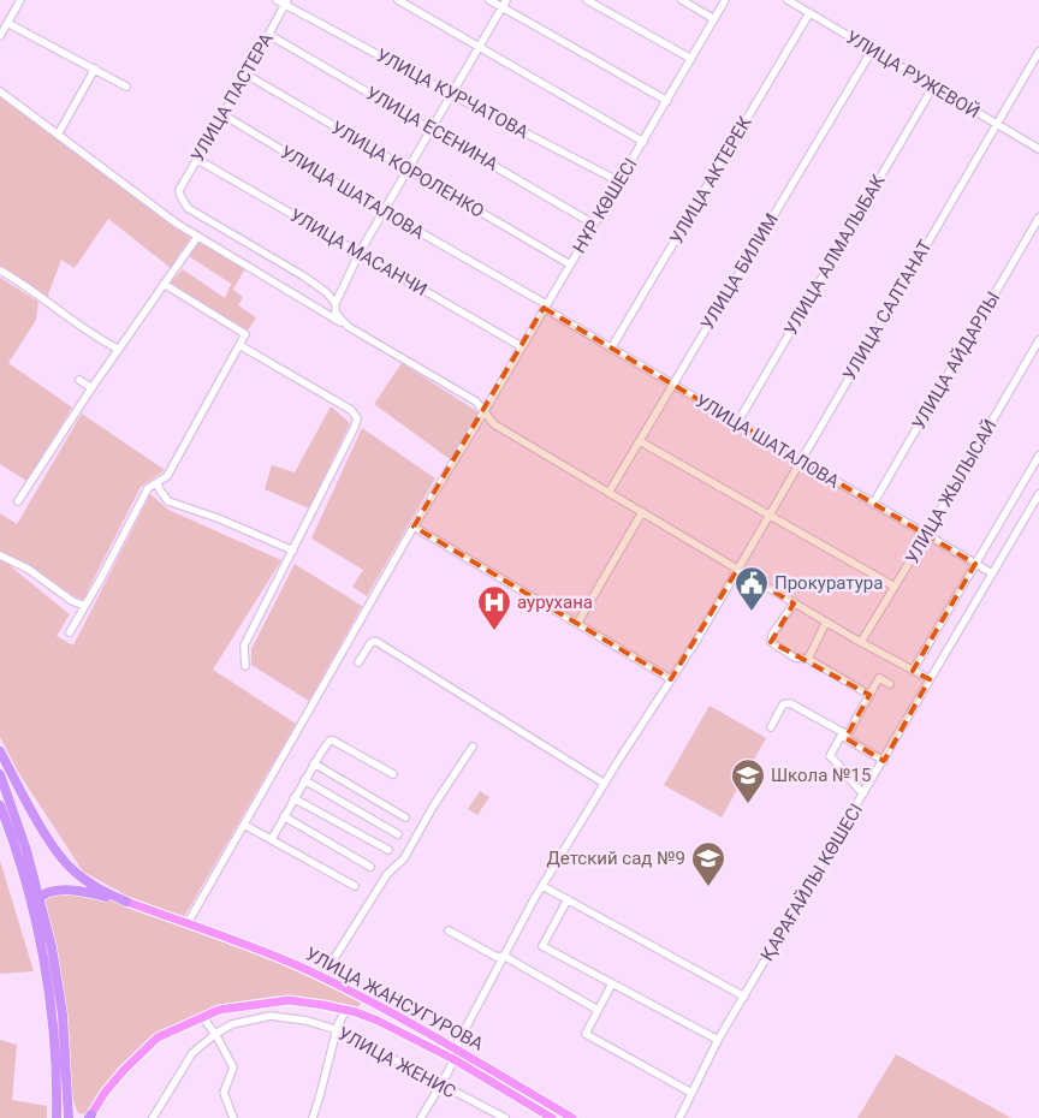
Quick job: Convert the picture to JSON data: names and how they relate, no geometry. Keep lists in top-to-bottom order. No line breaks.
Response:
{"streets":{"main road":["УЛИЦА ЖАНСУГУРОВА"],"street":["УЛИЦА РУЖЕВОЙ","УЛИЦА КУРЧАТОВА","УЛИЦА ПАСТЕРА","УЛИЦА ЕСЕНИНА","УЛИЦА КОРОЛЕНКО","УЛИЦА АКТЕРЕК","УЛИЦА ШАТАЛОВА","НҰР КӨШЕСІ","УЛИЦА МАСАНЧИ","УЛИЦА АЛМАЛЫБАК","УЛИЦА БИЛИМ","УЛИЦА САЛТАНАТ","УЛИЦА АЙДАРЛЫ","УЛИЦА ЖЫЛЫСАЙ","ҚАРАҒАЙЛЫ КӨШЕСІ","УЛИЦА ЖЕНИС"]},"crossings":[["УЛИЦА РУЖЕВОЙ","УЛИЦА АКТЕРЕК"],["УЛИЦА РУЖЕВОЙ","УЛИЦА АЛМАЛЫБАК"],["УЛИЦА РУЖЕВОЙ","УЛИЦА БИЛИМ"],["УЛИЦА РУЖЕВОЙ","УЛИЦА САЛТАНАТ"],["УЛИЦА КУРЧАТОВА","УЛИЦА ПАСТЕРА"],["УЛИЦА КУРЧАТОВА","НҰР КӨШЕСІ"],["УЛИЦА ПАСТЕРА","УЛИЦА ЕСЕНИНА"],["УЛИЦА ПАСТЕРА","УЛИЦА КОРОЛЕНКО"],["УЛИЦА ПАСТЕРА","УЛИЦА ШАТАЛОВА"],["УЛИЦА ПАСТЕРА","УЛИЦА МАСАНЧИ"],["УЛИЦА ЕСЕНИНА","НҰР КӨШЕСІ"],["УЛИЦА КОРОЛЕНКО","НҰР КӨШЕСІ"],["УЛИЦА АКТЕРЕК","УЛИЦА ШАТАЛОВА"],["УЛИЦА ШАТАЛОВА","НҰР КӨШЕСІ"],["УЛИЦА ШАТАЛОВА","УЛИЦА АЛМАЛЫБАК"],["УЛИЦА ШАТАЛОВА","УЛИЦА БИЛИМ"],["УЛИЦА ШАТАЛОВА","УЛИЦА САЛТАНАТ"],["УЛИЦА ШАТАЛОВА","УЛИЦА АЙДАРЛЫ"],["УЛИЦА ШАТАЛОВА","УЛИЦА ЖЫЛЫСАЙ"],["УЛИЦА ШАТАЛОВА","ҚАРАҒАЙЛЫ КӨШЕСІ"],["НҰР КӨШЕСІ","УЛИЦА МАСАНЧИ"],["НҰР КӨШЕСІ","УЛИЦА ЖАНСУГУРОВА"],["УЛИЦА САЛТАНАТ","УЛИЦА ЖАНСУГУРОВА"],["УЛИЦА САЛТАНАТ","УЛИЦА ЖЕНИС"]],"places":{"public building":["Прокуратура"],"hospital":["аурухана"],"school or university":["Школа №15","Детский сад №9"]}}
